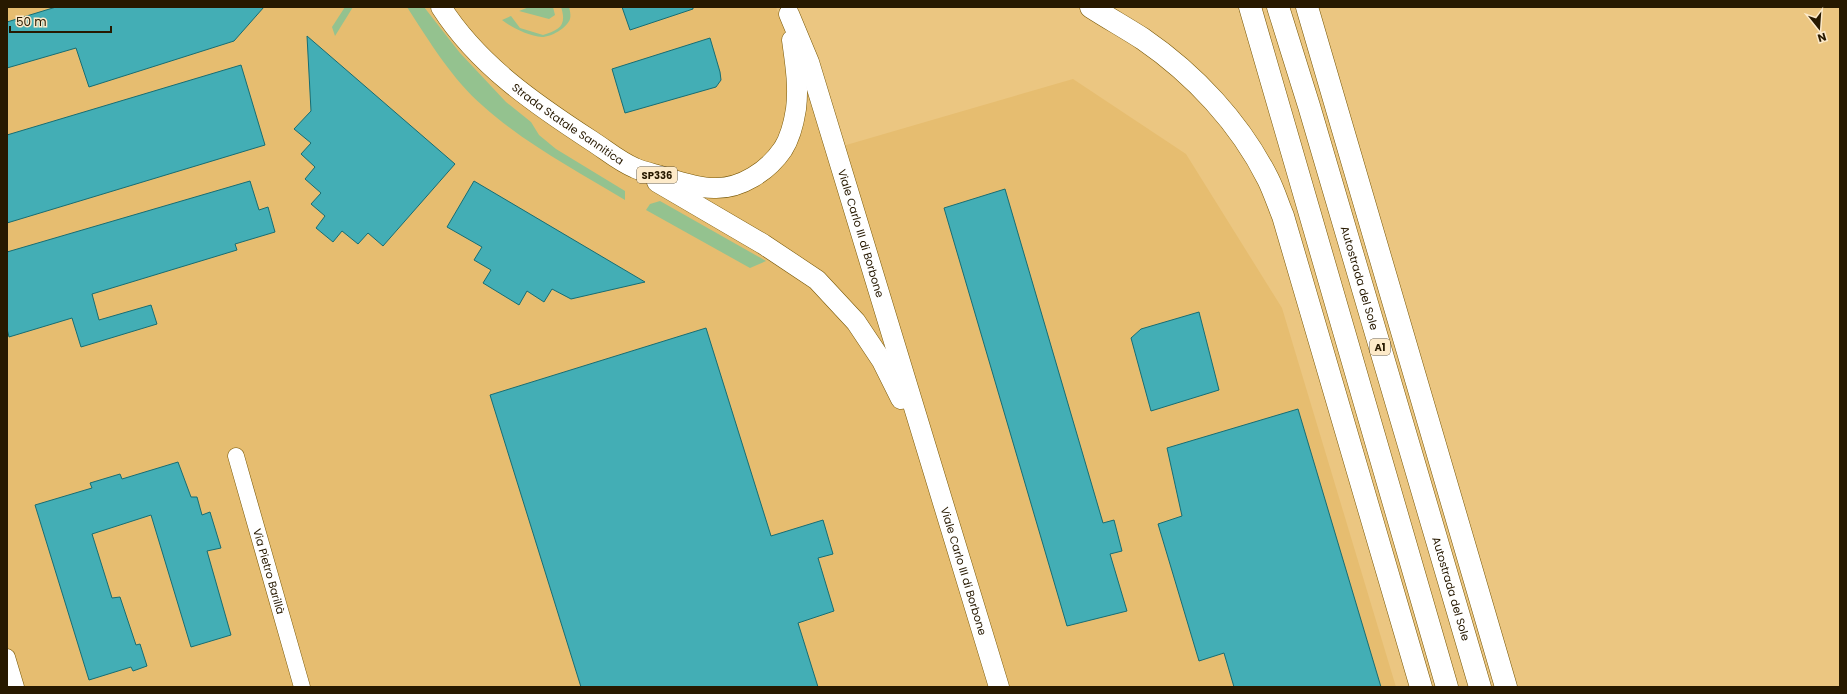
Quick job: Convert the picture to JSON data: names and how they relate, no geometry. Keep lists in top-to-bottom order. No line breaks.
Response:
{"streets":{"highway":["Autostrada del Sole","A1"],"main road":["Strada Statale Sannitica","SP336","Viale Carlo III di Borbone"],"street":["Via Pietro Barillà"]},"crossings":[["Strada Statale Sannitica","Viale Carlo III di Borbone"]],"scale_bar":"50 m","north":"bottom"}
